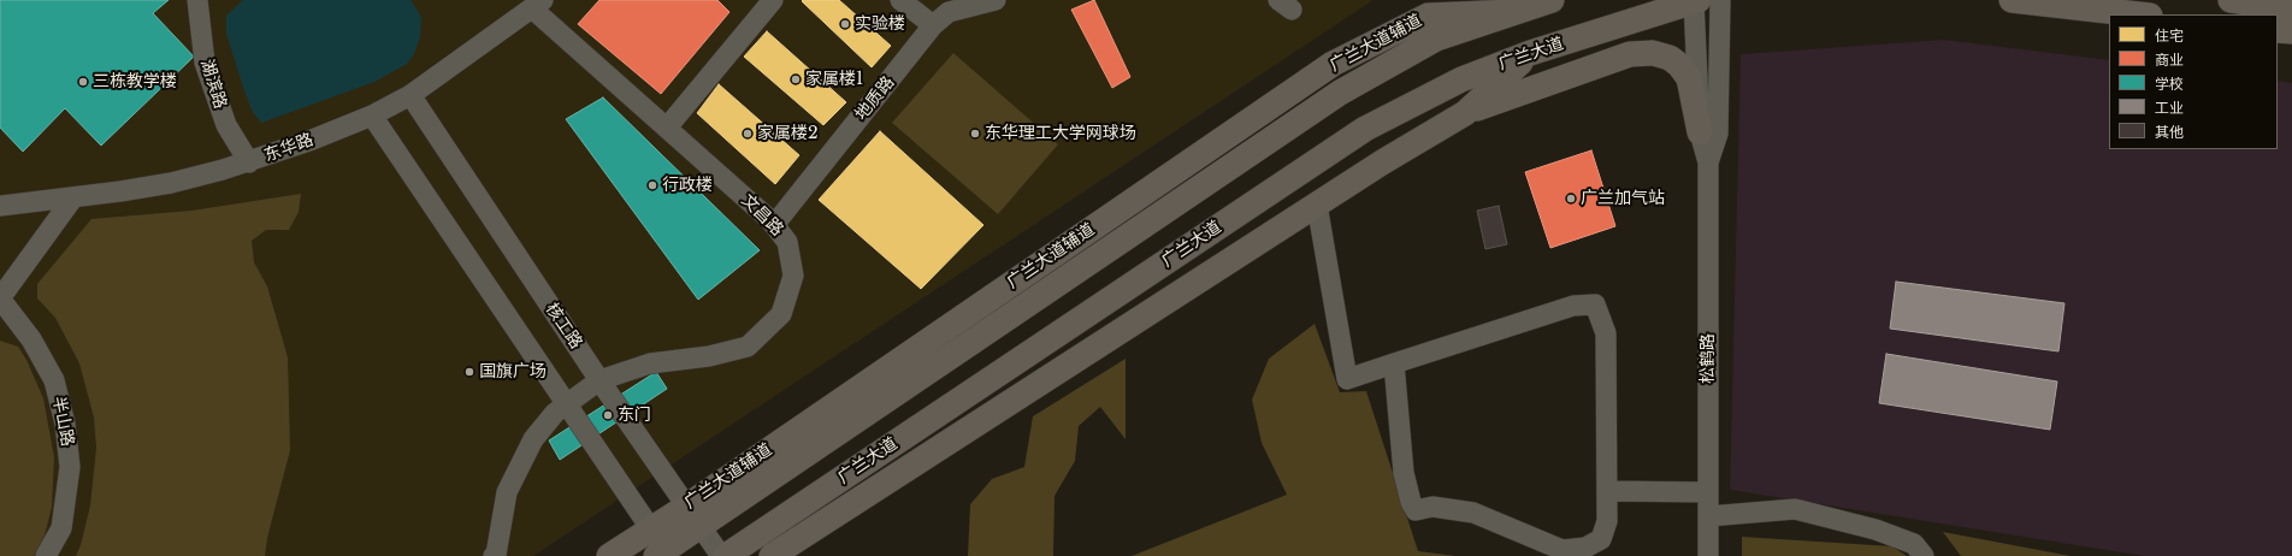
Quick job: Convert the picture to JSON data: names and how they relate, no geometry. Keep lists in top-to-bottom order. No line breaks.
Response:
{"streets":{"main road":["广兰大道辅道","广兰大道"],"street":["湖滨路","地质路","东华路","文昌路","核工路","松鹤路","半山路"]},"crossings":[["广兰大道辅道","核工路"],["广兰大道","松鹤路"],["湖滨路","东华路"],["地质路","文昌路"],["东华路","文昌路"],["东华路","核工路"],["文昌路","核工路"]],"places":["实验楼","家属楼1","三栋教学楼","家属楼2","东华理工大学网球场","行政楼","广兰加气站","国旗广场","东门"],"legend":["住宅","商业","学校","工业","其他"]}
